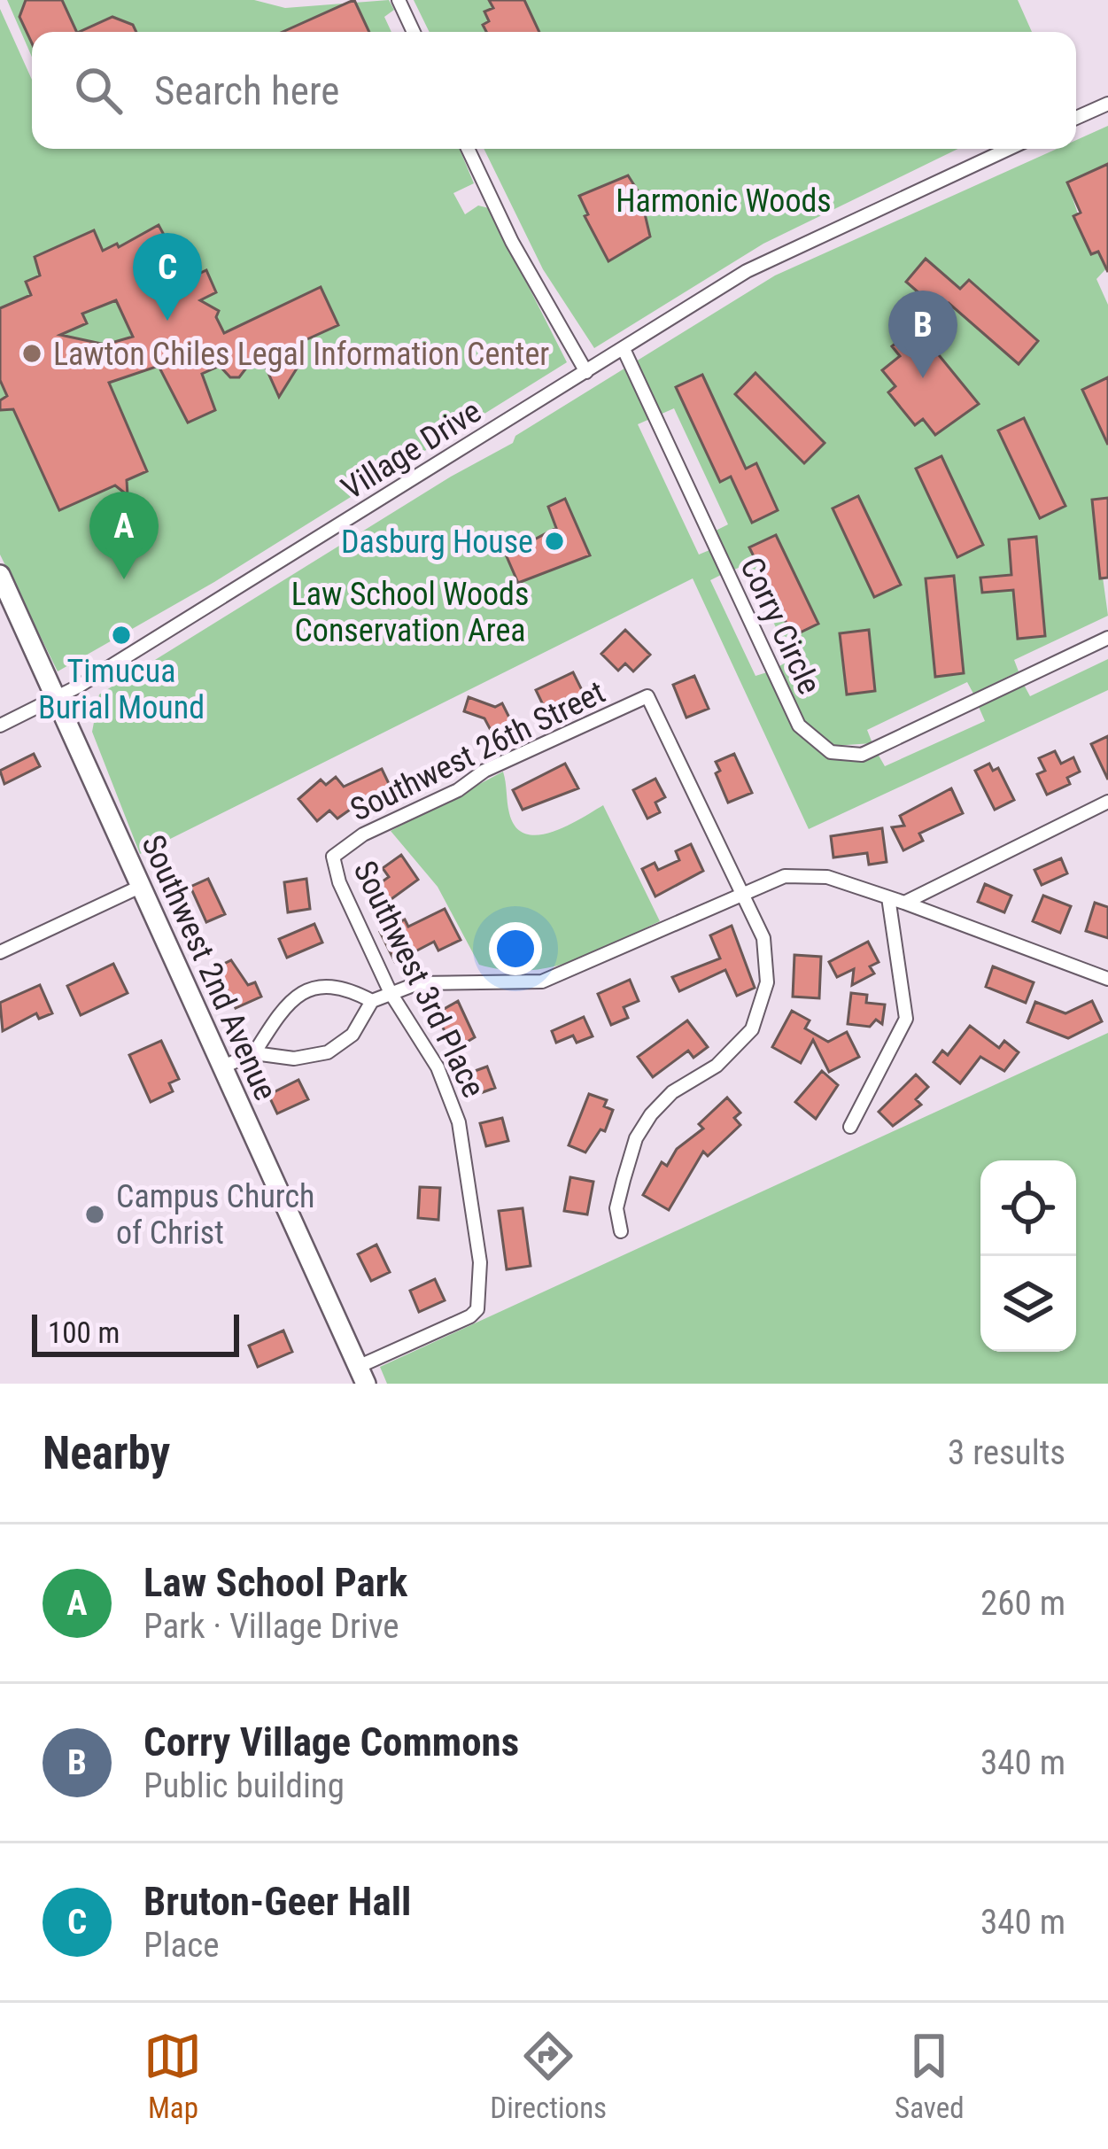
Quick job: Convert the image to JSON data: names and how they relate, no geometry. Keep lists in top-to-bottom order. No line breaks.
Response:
{"streets":{"main road":["Southwest 2nd Avenue"],"street":["Village Drive","Corry Circle","Southwest 26th Street","Southwest 3rd Place"]},"crossings":[["Village Drive","Corry Circle"],["Village Drive","Southwest 2nd Avenue"],["Southwest 26th Street","Southwest 3rd Place"],["Southwest 2nd Avenue","Southwest 3rd Place"]],"parks":["Harmonic Woods","Law School Woods Conservation Area"],"places":["Lawton Chiles Legal Information Center","Dasburg House","Timucua Burial Mound","Campus Church of Christ"],"scale_bar":"100 m","page":{"search":"Search here","pins":["C","B","A"],"scale":"100 m","heading":["Nearby","3 results"],"list":[{"mark":"A","name":"Law School Park","note":"Park · Village Drive","value":"260 m"},{"mark":"B","name":"Corry Village Commons","note":"Public building","value":"340 m"},{"mark":"C","name":"Bruton-Geer Hall","note":"Place","value":"340 m"}],"nav":["Map","Directions","Saved"]}}
